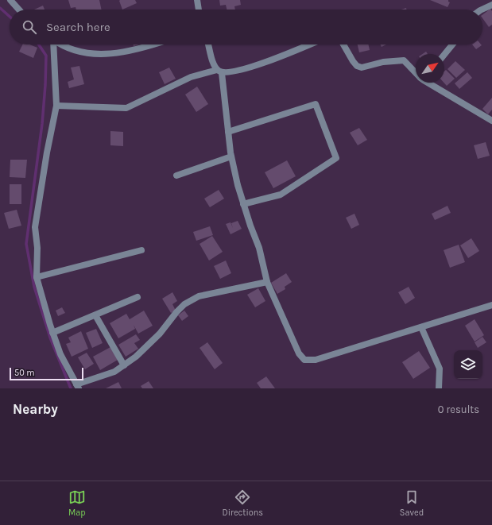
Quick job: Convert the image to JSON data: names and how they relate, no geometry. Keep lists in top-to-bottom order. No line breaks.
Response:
{"scale_bar":"50 m","north":"top right","page":{"search":"Search here","scale":"50 m","heading":["Nearby","0 results"],"nav":["Map","Directions","Saved"]}}
